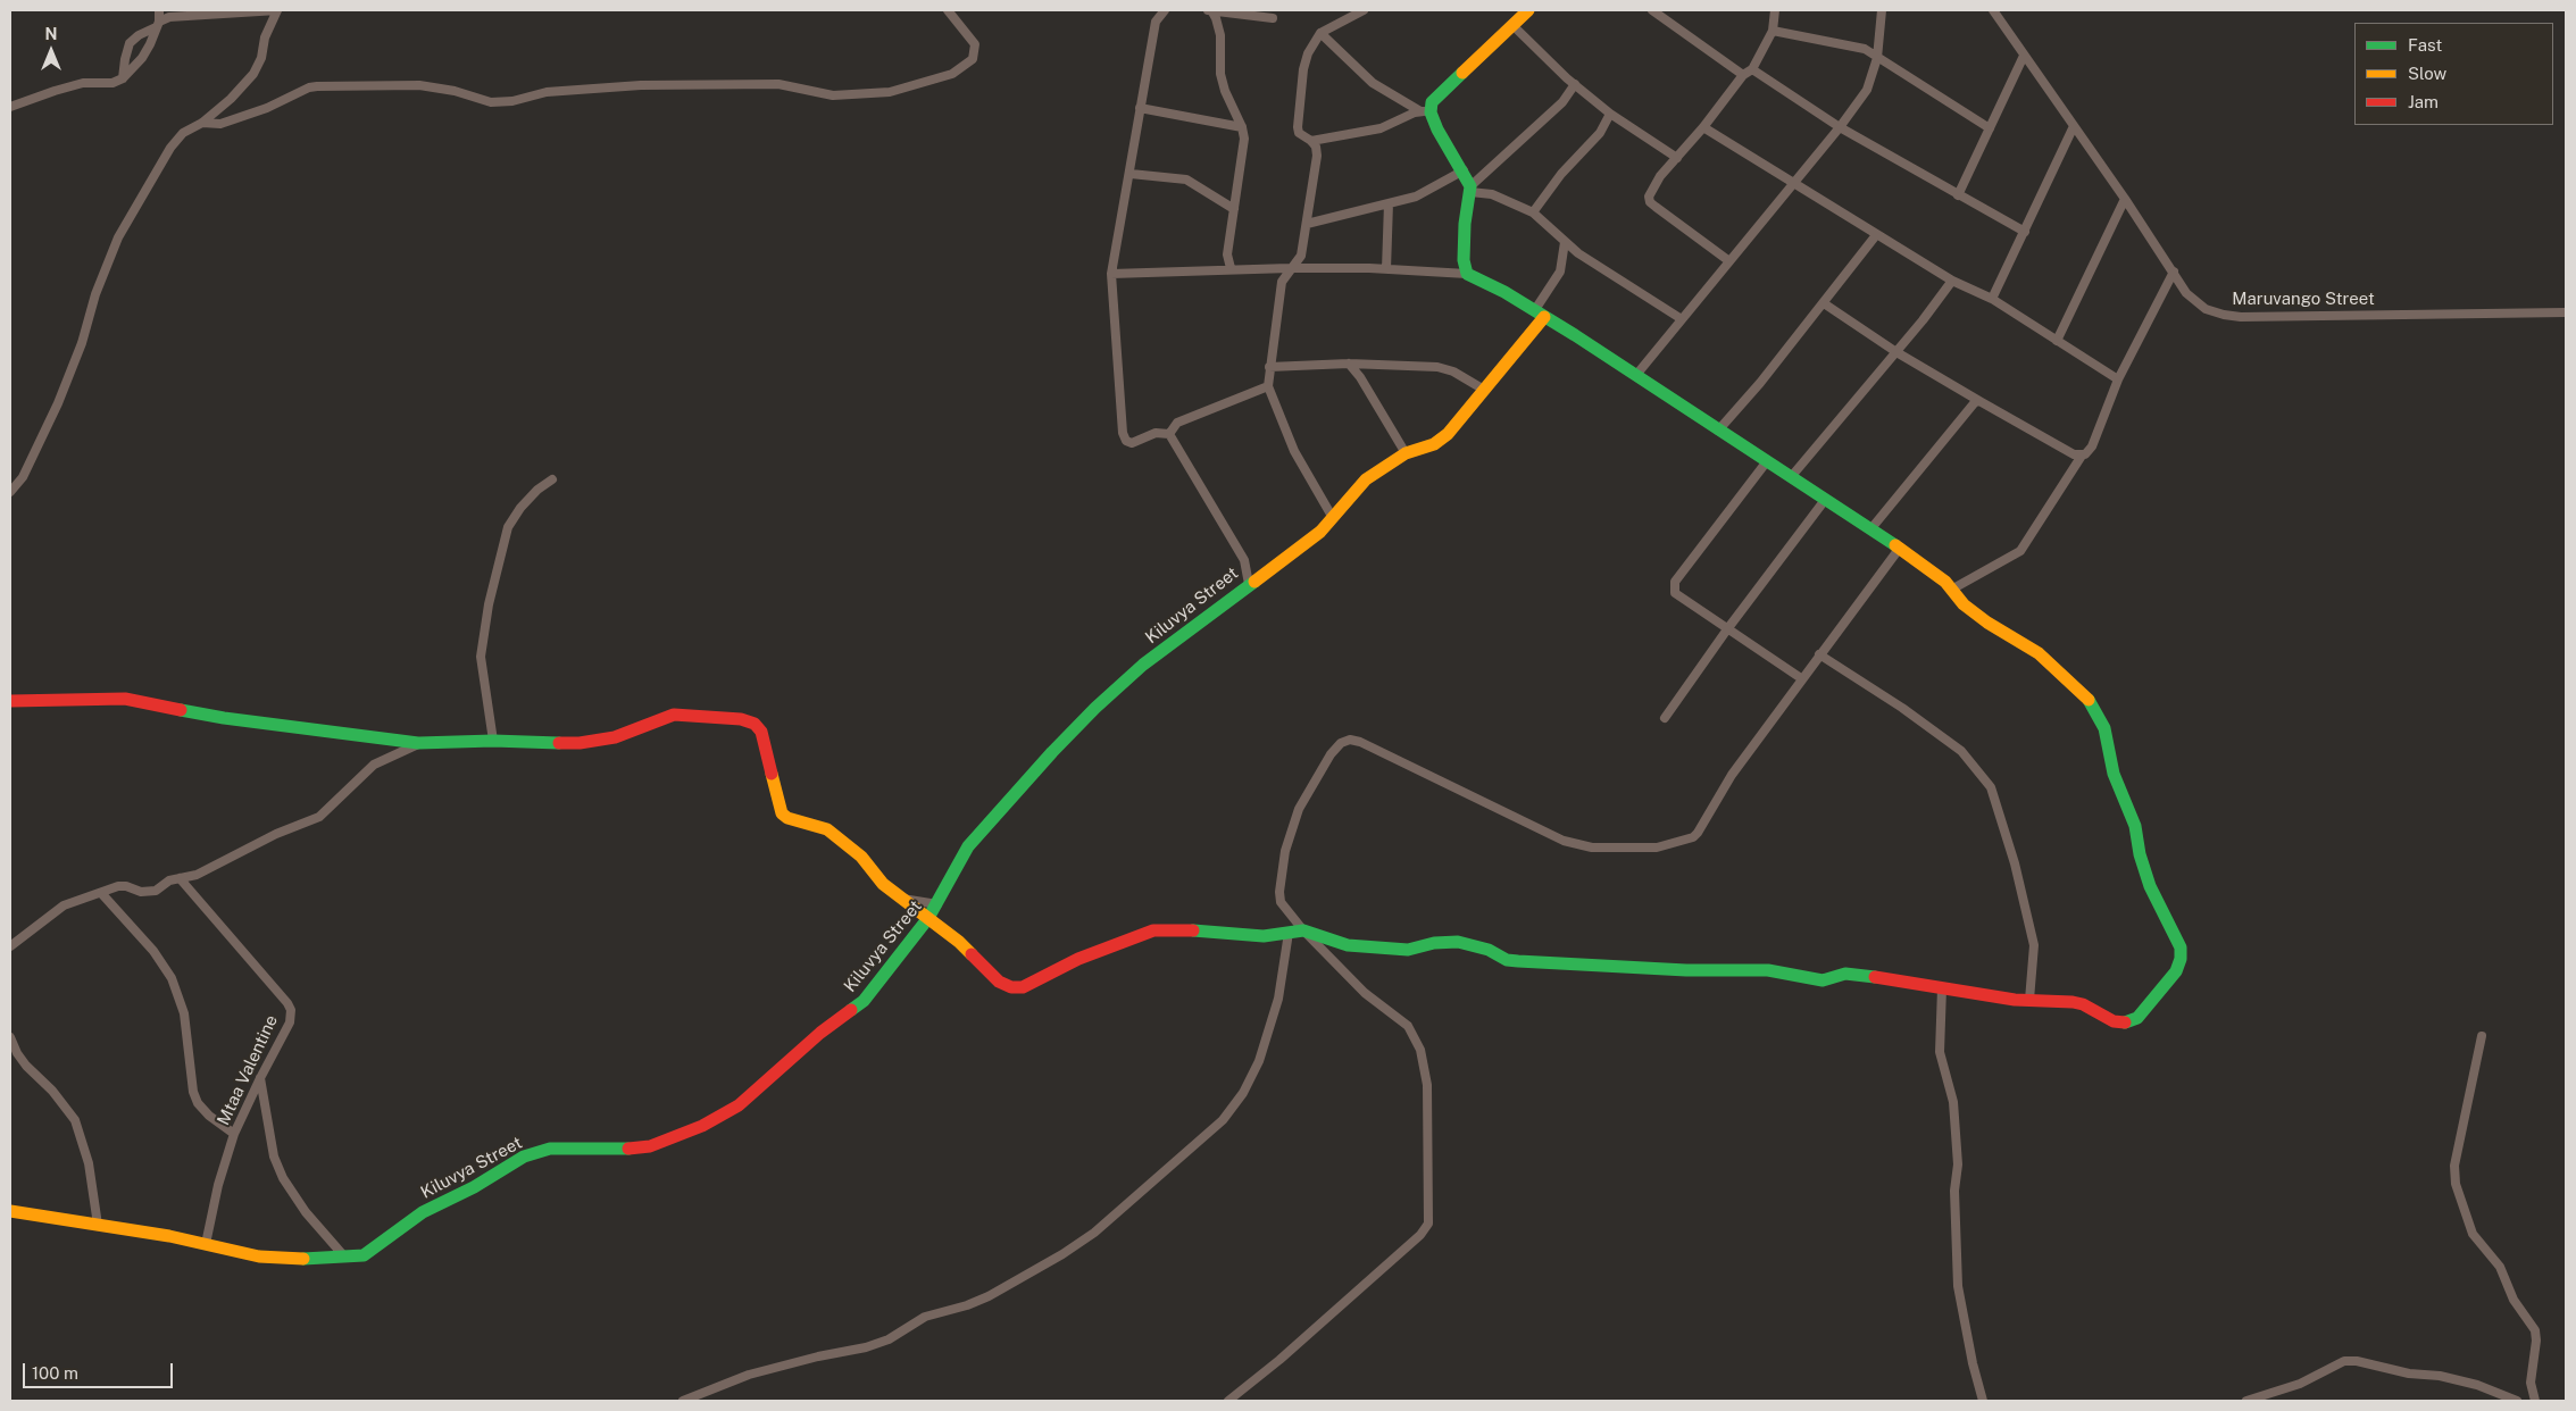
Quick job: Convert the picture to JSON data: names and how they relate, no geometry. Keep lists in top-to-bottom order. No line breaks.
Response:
{"streets":{"street":["Maruvango Street","Kiluvya Street","Mtaa Valentine"]},"crossings":[["Kiluvya Street","Mtaa Valentine"]],"legend":["Fast","Slow","Jam"],"scale_bar":"100 m","north":"top"}
